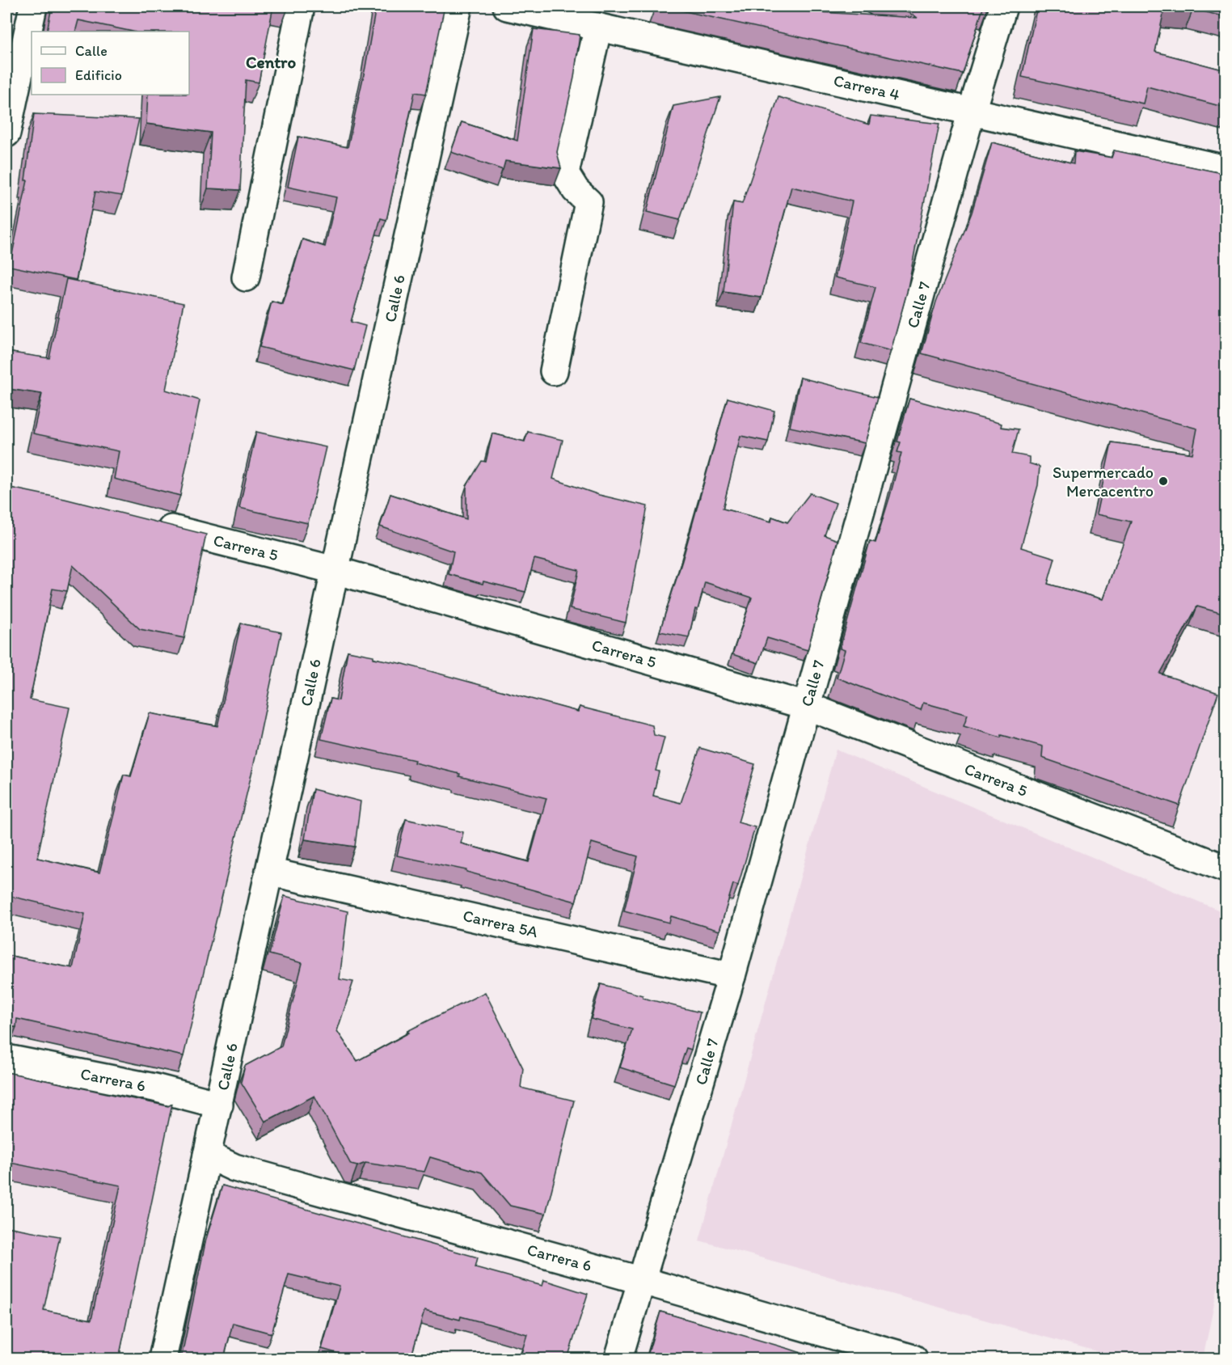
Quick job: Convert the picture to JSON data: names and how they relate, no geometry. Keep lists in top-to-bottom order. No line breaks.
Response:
{"streets":{"street":["Carrera 4","Calle 6","Calle 7","Carrera 5","Carrera 5A","Carrera 6"]},"crossings":[["Carrera 4","Calle 7"],["Calle 6","Carrera 5"],["Calle 6","Carrera 5A"],["Calle 6","Carrera 6"],["Calle 7","Carrera 5"],["Calle 7","Carrera 5A"],["Calle 7","Carrera 6"]],"districts":["Centro"],"places":["Supermercado Mercacentro"],"legend":["Calle","Edificio"]}
